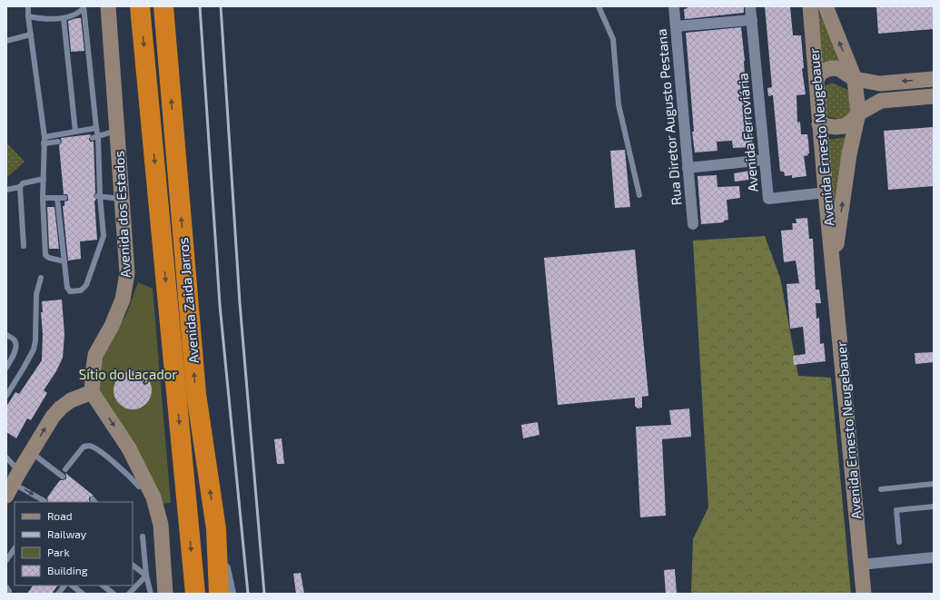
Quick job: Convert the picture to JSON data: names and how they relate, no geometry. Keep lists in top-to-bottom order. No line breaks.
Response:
{"streets":{"highway":["Avenida Zaida Jarros"],"main road":["Avenida Ernesto Neugebauer","Avenida dos Estados"],"street":["Rua Diretor Augusto Pestana","Avenida Ferroviária"]},"crossings":[["Avenida Ferroviária","Avenida Ernesto Neugebauer"]],"parks":["Sítio do Laçador"],"legend":["Road","Railway","Park","Building"]}
